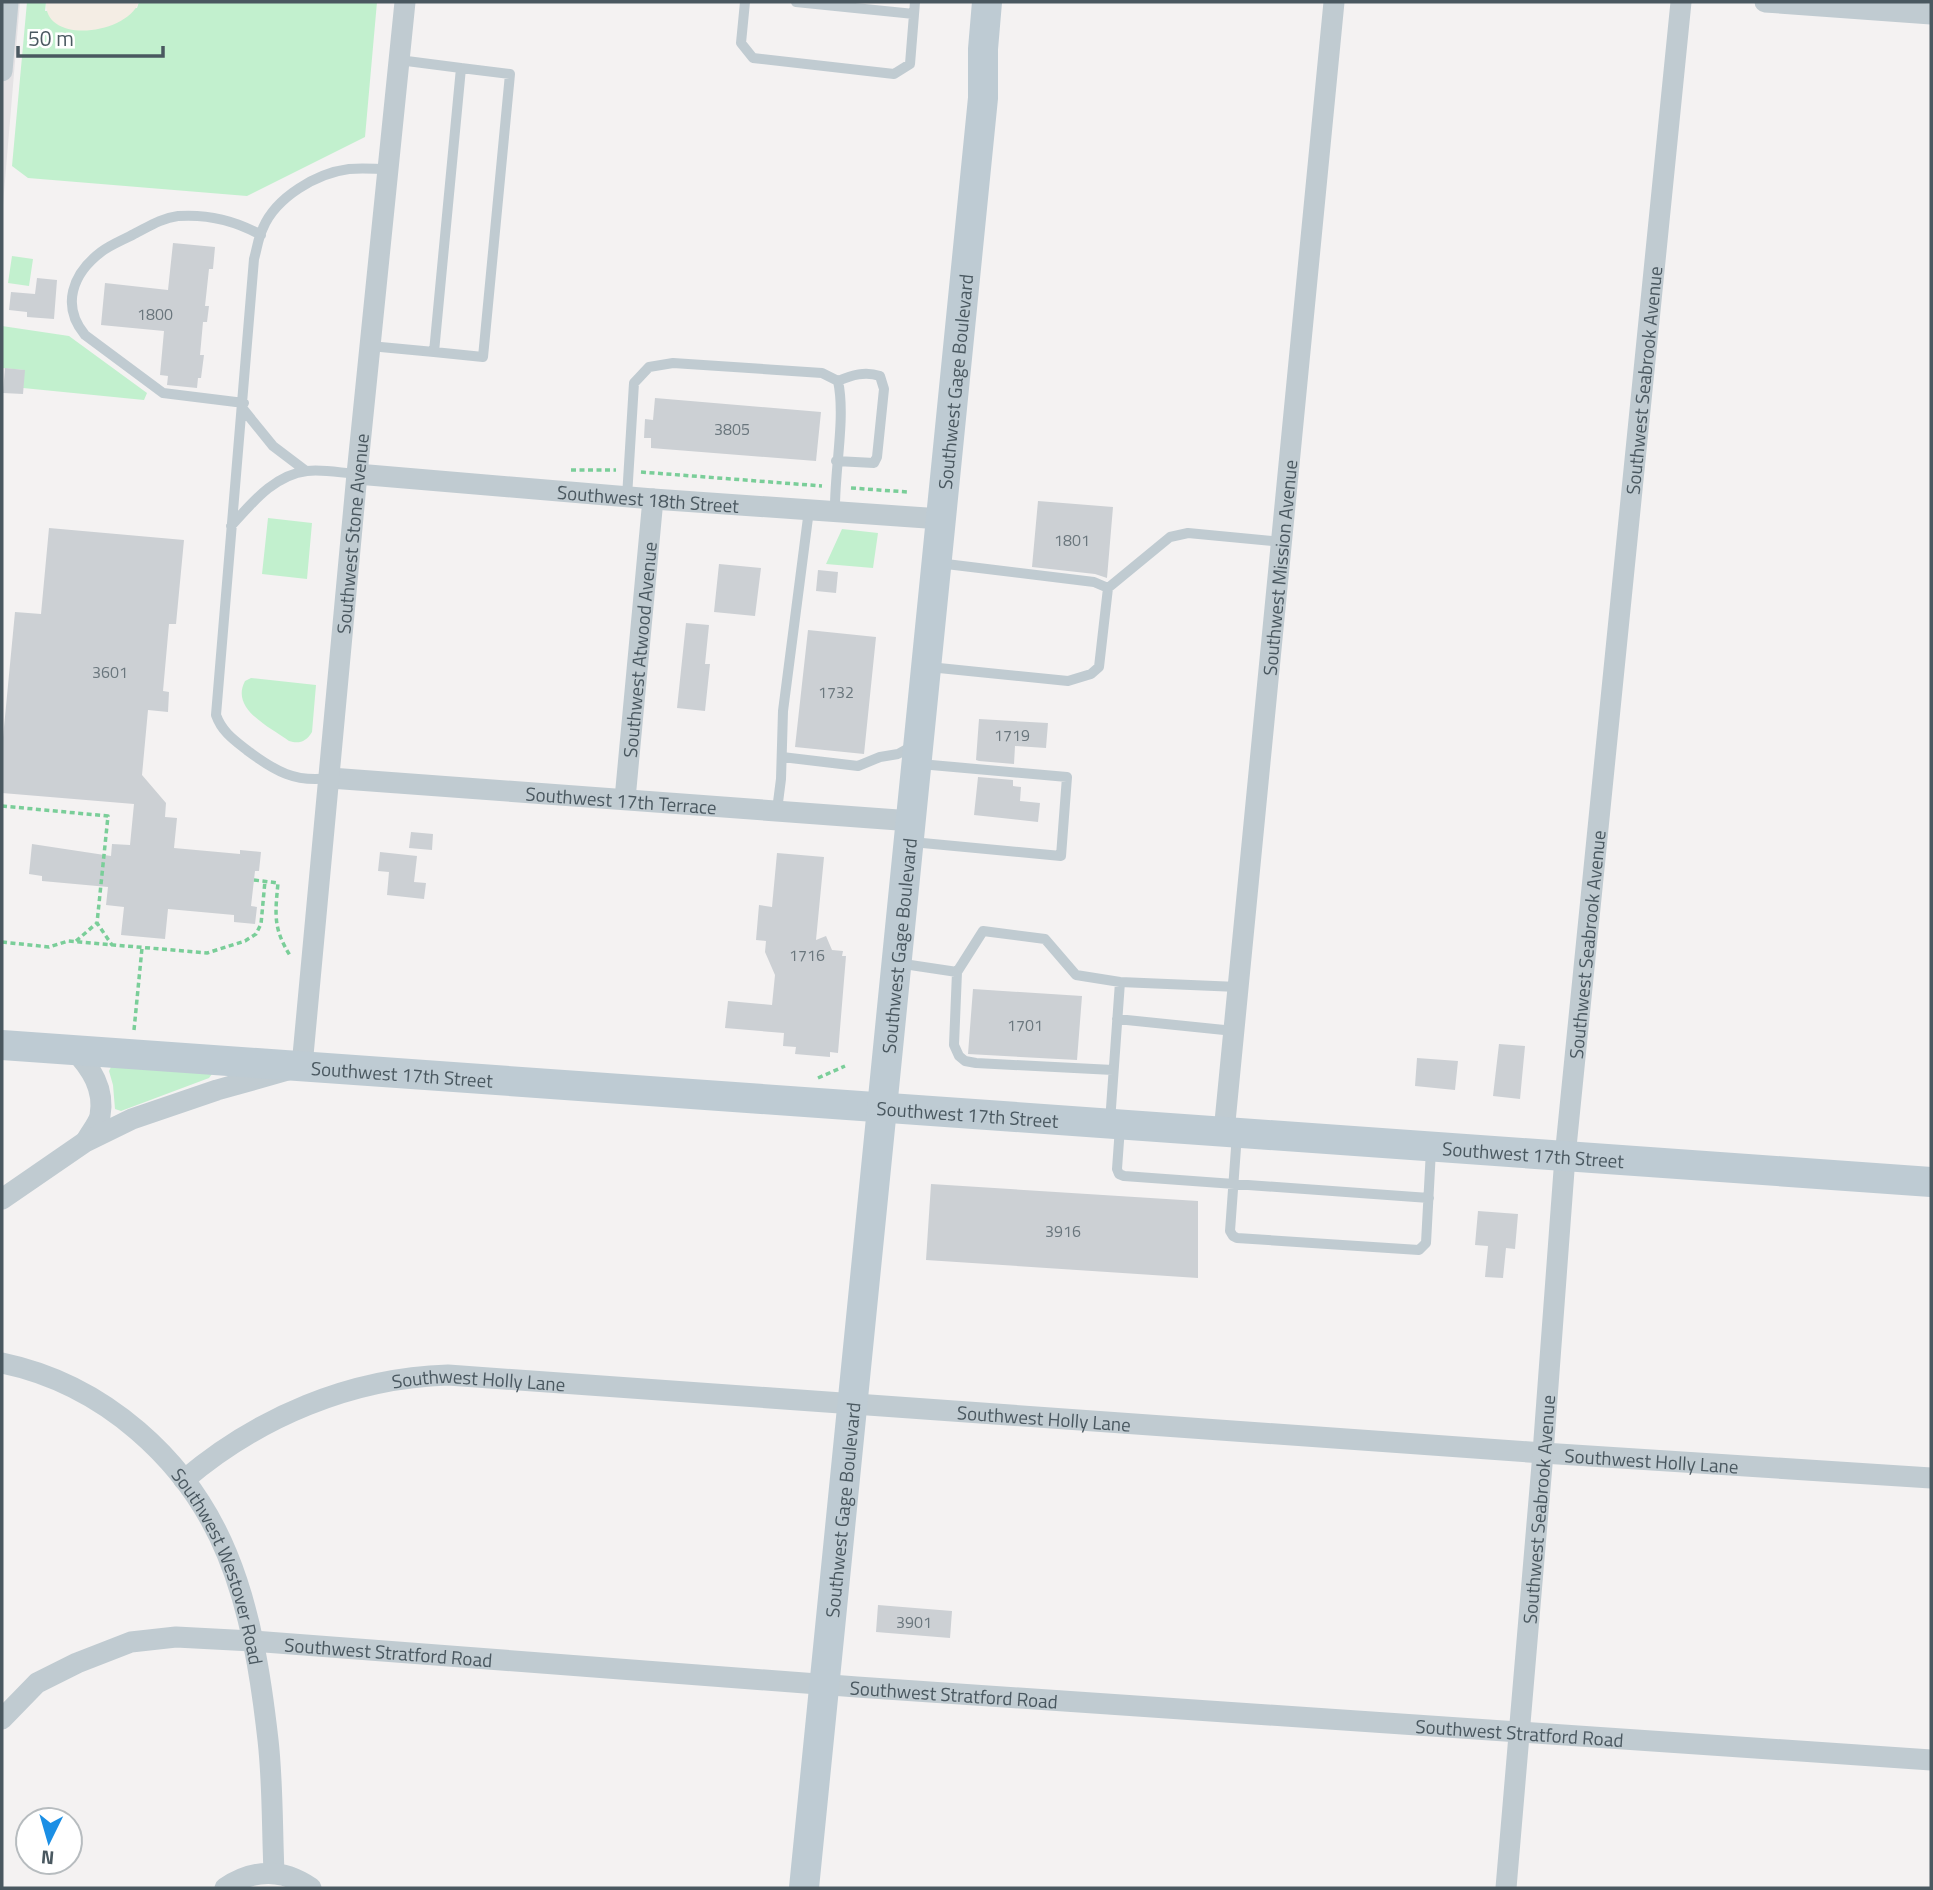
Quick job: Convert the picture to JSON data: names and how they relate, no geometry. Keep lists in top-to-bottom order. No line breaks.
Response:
{"streets":{"main road":["Southwest Gage Boulevard","Southwest 17th Street"],"street":["Southwest Seabrook Avenue","Southwest 18th Street","Southwest Stone Avenue","Southwest Mission Avenue","Southwest Atwood Avenue","Southwest 17th Terrace","Southwest Holly Lane","Southwest Westover Road","Southwest Stratford Road"]},"crossings":[["Southwest Seabrook Avenue","Southwest 17th Street"],["Southwest Seabrook Avenue","Southwest Holly Lane"],["Southwest Seabrook Avenue","Southwest Stratford Road"],["Southwest Gage Boulevard","Southwest 18th Street"],["Southwest Gage Boulevard","Southwest 17th Terrace"],["Southwest Gage Boulevard","Southwest 17th Street"],["Southwest Gage Boulevard","Southwest Holly Lane"],["Southwest Gage Boulevard","Southwest Stratford Road"],["Southwest 18th Street","Southwest Stone Avenue"],["Southwest 18th Street","Southwest Atwood Avenue"],["Southwest Stone Avenue","Southwest 17th Terrace"],["Southwest Stone Avenue","Southwest 17th Street"],["Southwest Mission Avenue","Southwest 17th Street"],["Southwest Atwood Avenue","Southwest 17th Terrace"],["Southwest Holly Lane","Southwest Westover Road"],["Southwest Westover Road","Southwest Stratford Road"]],"house_numbers":["1800","3805","1801","3601","1732","1719","1716","1701","3916","3901"],"scale_bar":"50 m","north":"bottom"}
